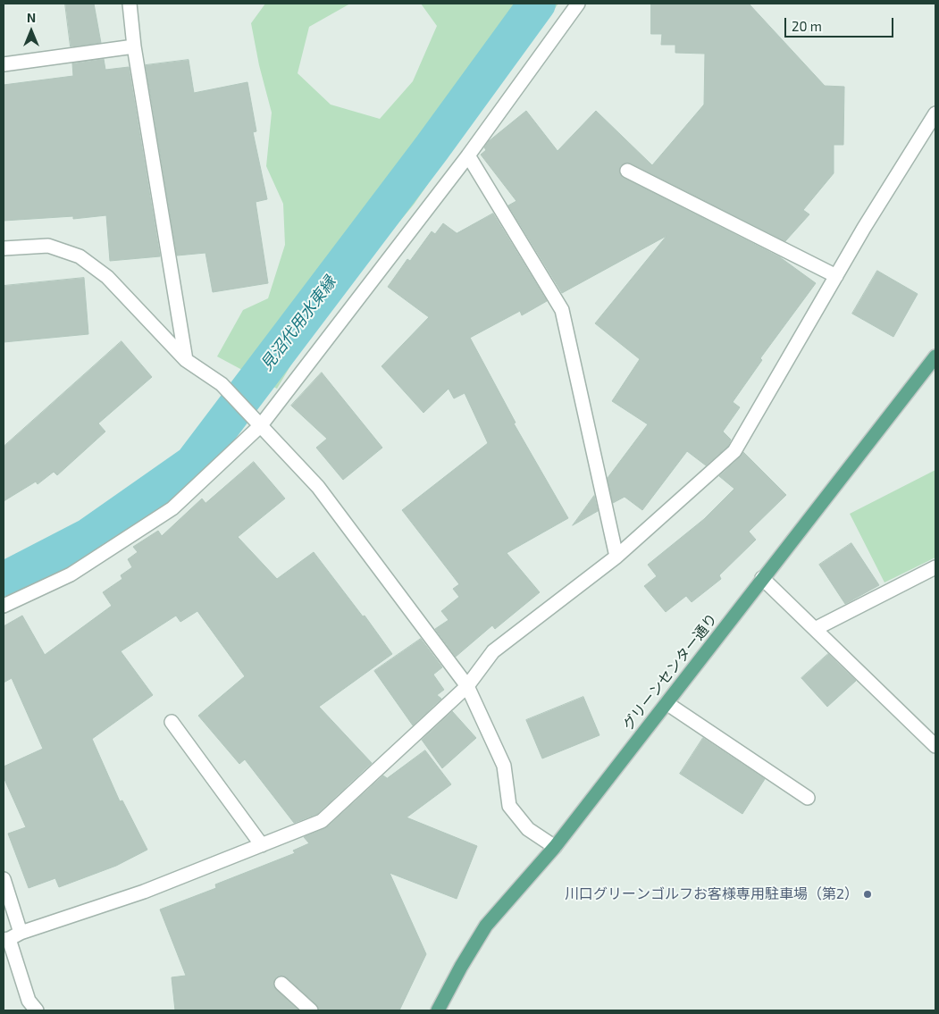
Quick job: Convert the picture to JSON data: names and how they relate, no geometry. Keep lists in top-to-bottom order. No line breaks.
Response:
{"streets":{"main road":["グリーンセンター通り"]},"water":["見沼代用水東縁"],"places":["川口グリーンゴルフお客様専用駐車場（第2）"],"scale_bar":"20 m","north":"top"}
